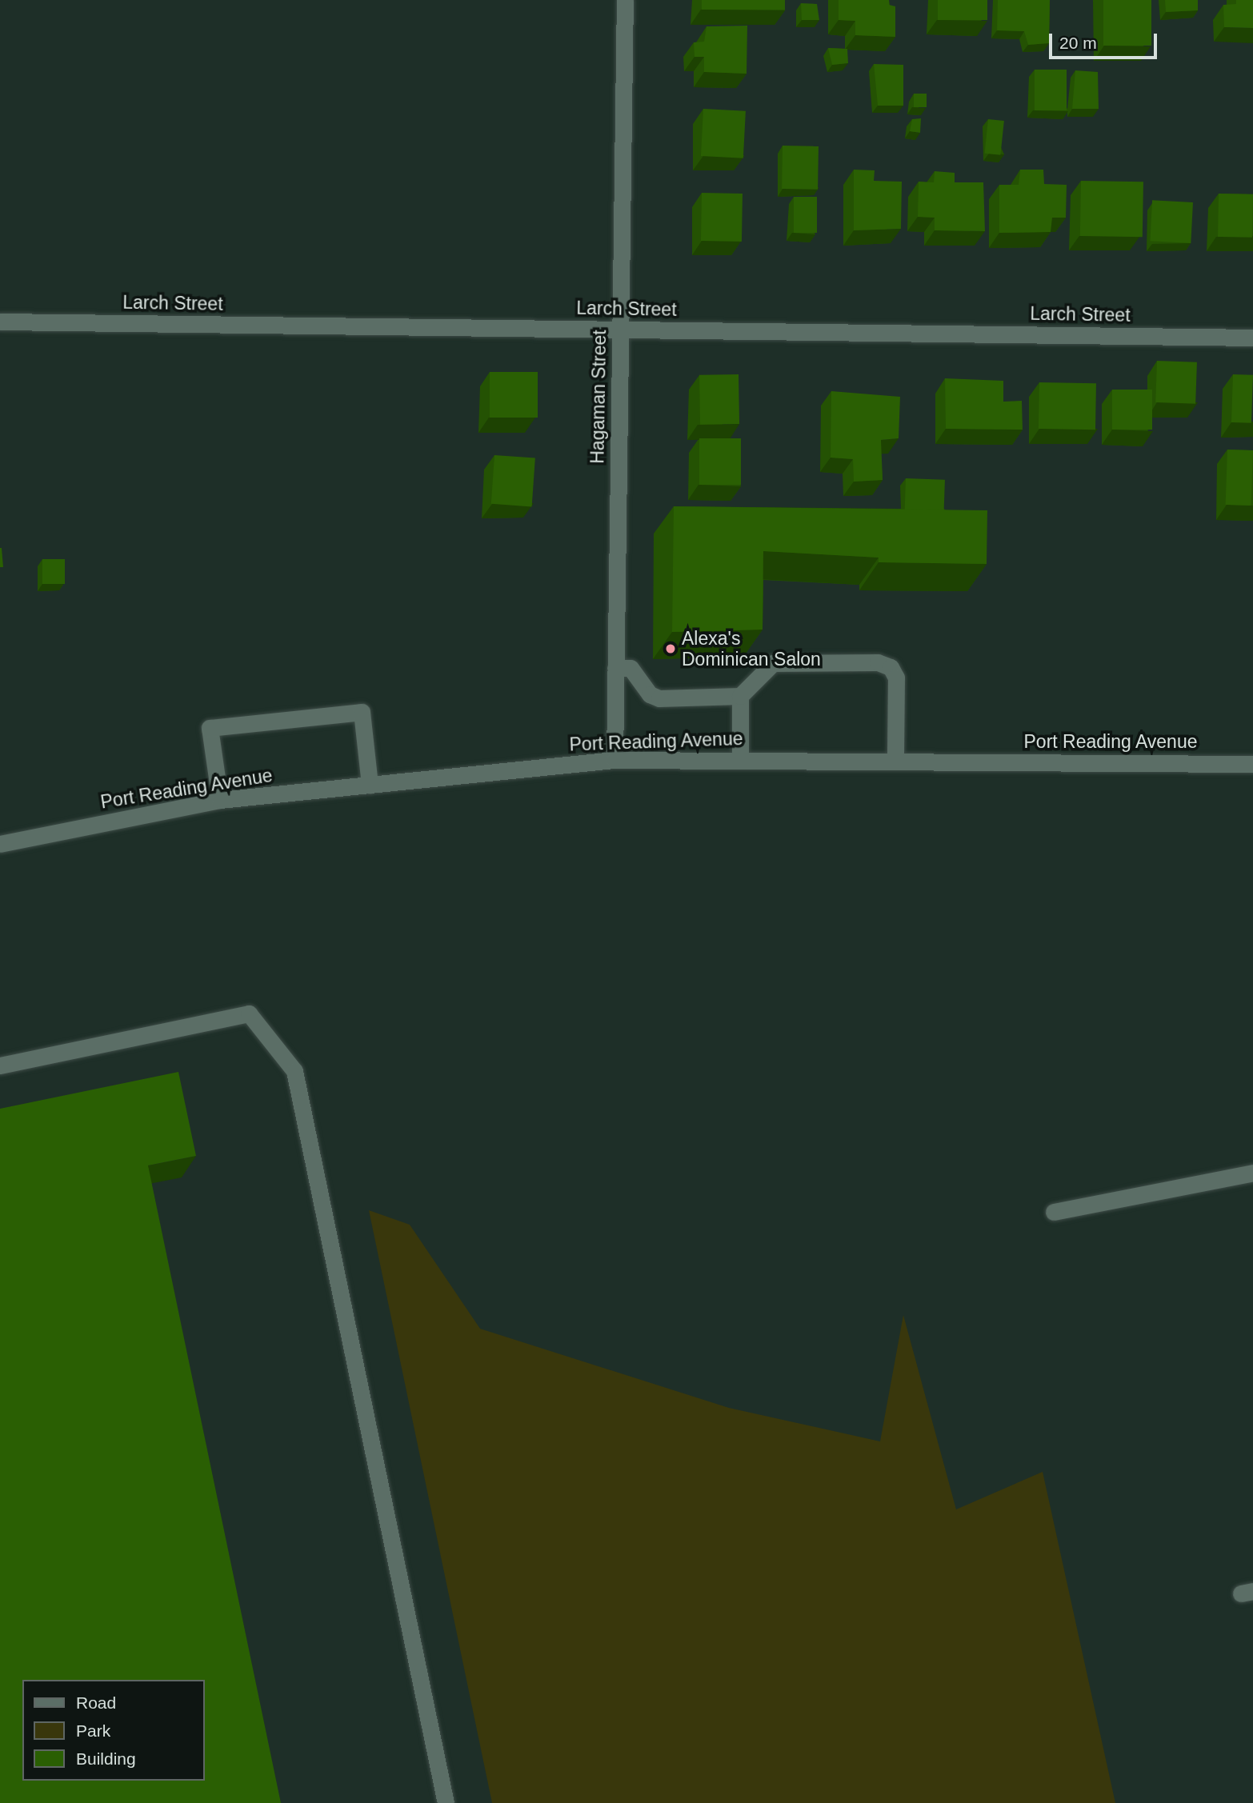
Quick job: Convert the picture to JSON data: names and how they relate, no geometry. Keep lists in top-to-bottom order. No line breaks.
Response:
{"streets":{"street":["Larch Street","Hagaman Street","Port Reading Avenue"]},"crossings":[["Larch Street","Hagaman Street"],["Hagaman Street","Port Reading Avenue"]],"places":["Alexa's Dominican Salon"],"legend":["Road","Park","Building"],"scale_bar":"20 m"}
